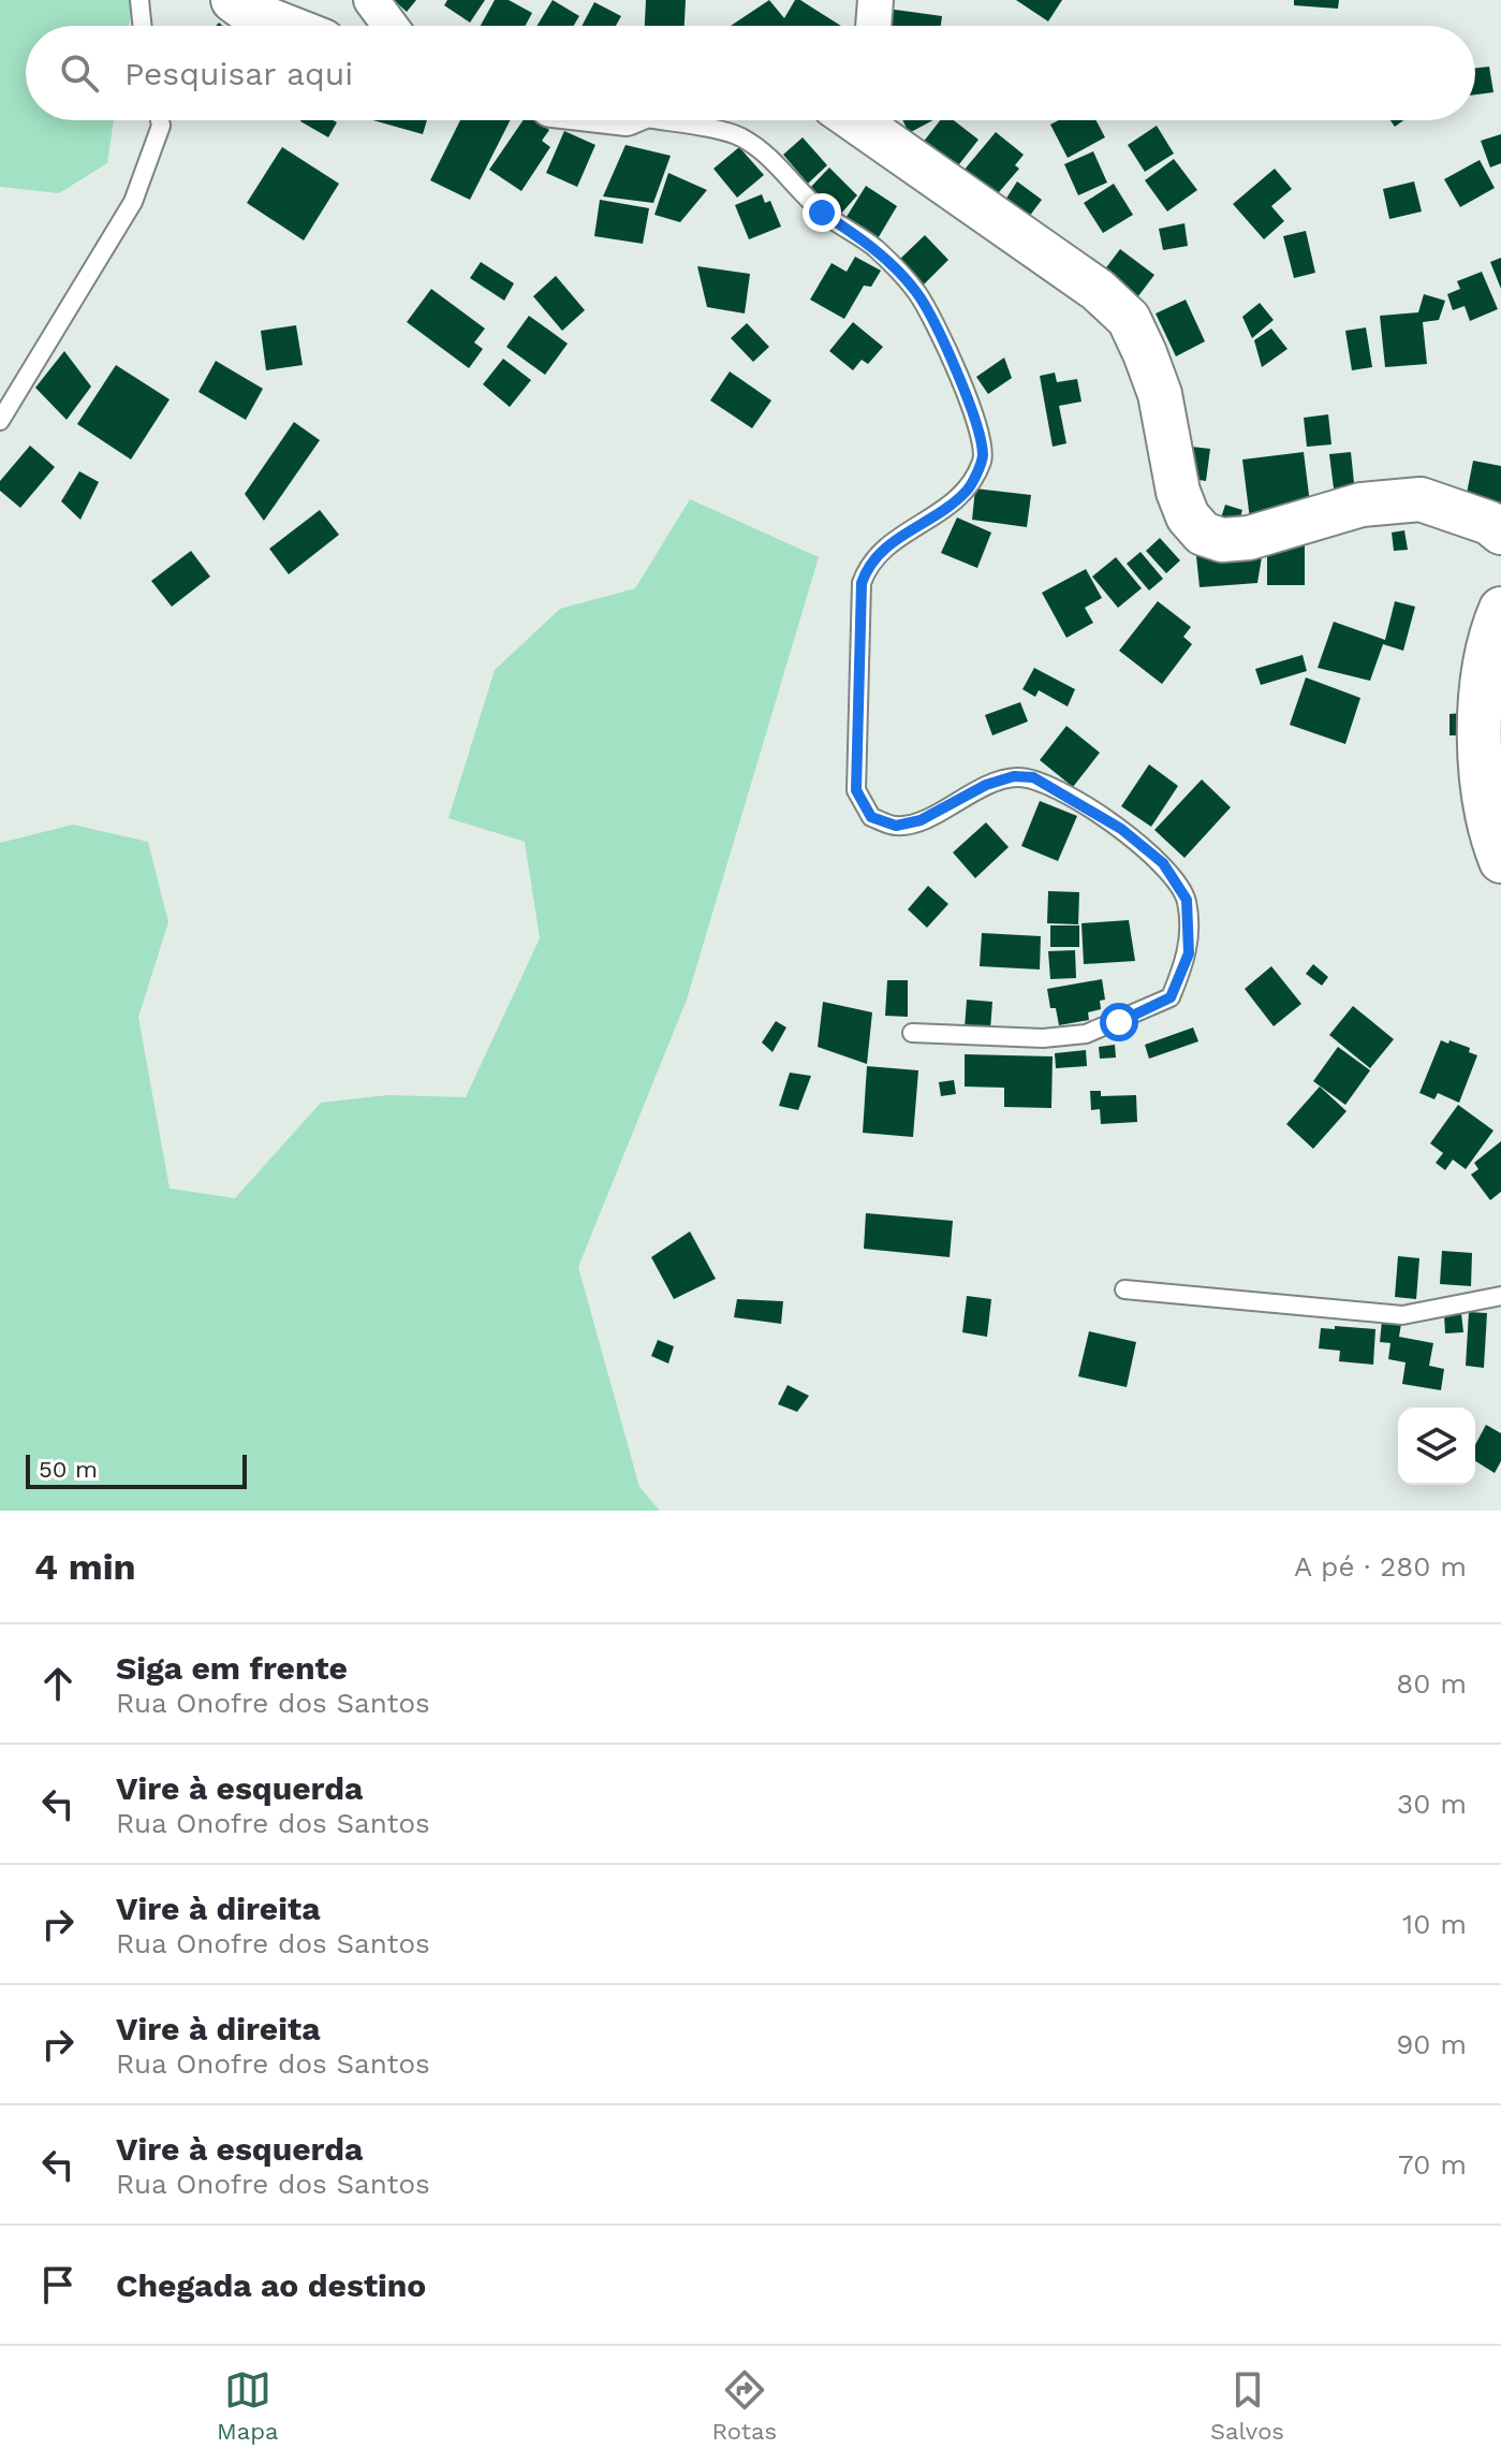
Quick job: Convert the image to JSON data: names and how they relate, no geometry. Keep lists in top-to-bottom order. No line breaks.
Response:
{"scale_bar":"50 m","page":{"search":"Pesquisar aqui","scale":"50 m","heading":["4 min","A pé · 280 m"],"list":[["Siga em frente","Rua Onofre dos Santos","80 m"],["Vire à esquerda","Rua Onofre dos Santos","30 m"],["Vire à direita","Rua Onofre dos Santos","10 m"],["Vire à direita","Rua Onofre dos Santos","90 m"],["Vire à esquerda","Rua Onofre dos Santos","70 m"],"Chegada ao destino"],"nav":["Mapa","Rotas","Salvos"]}}
